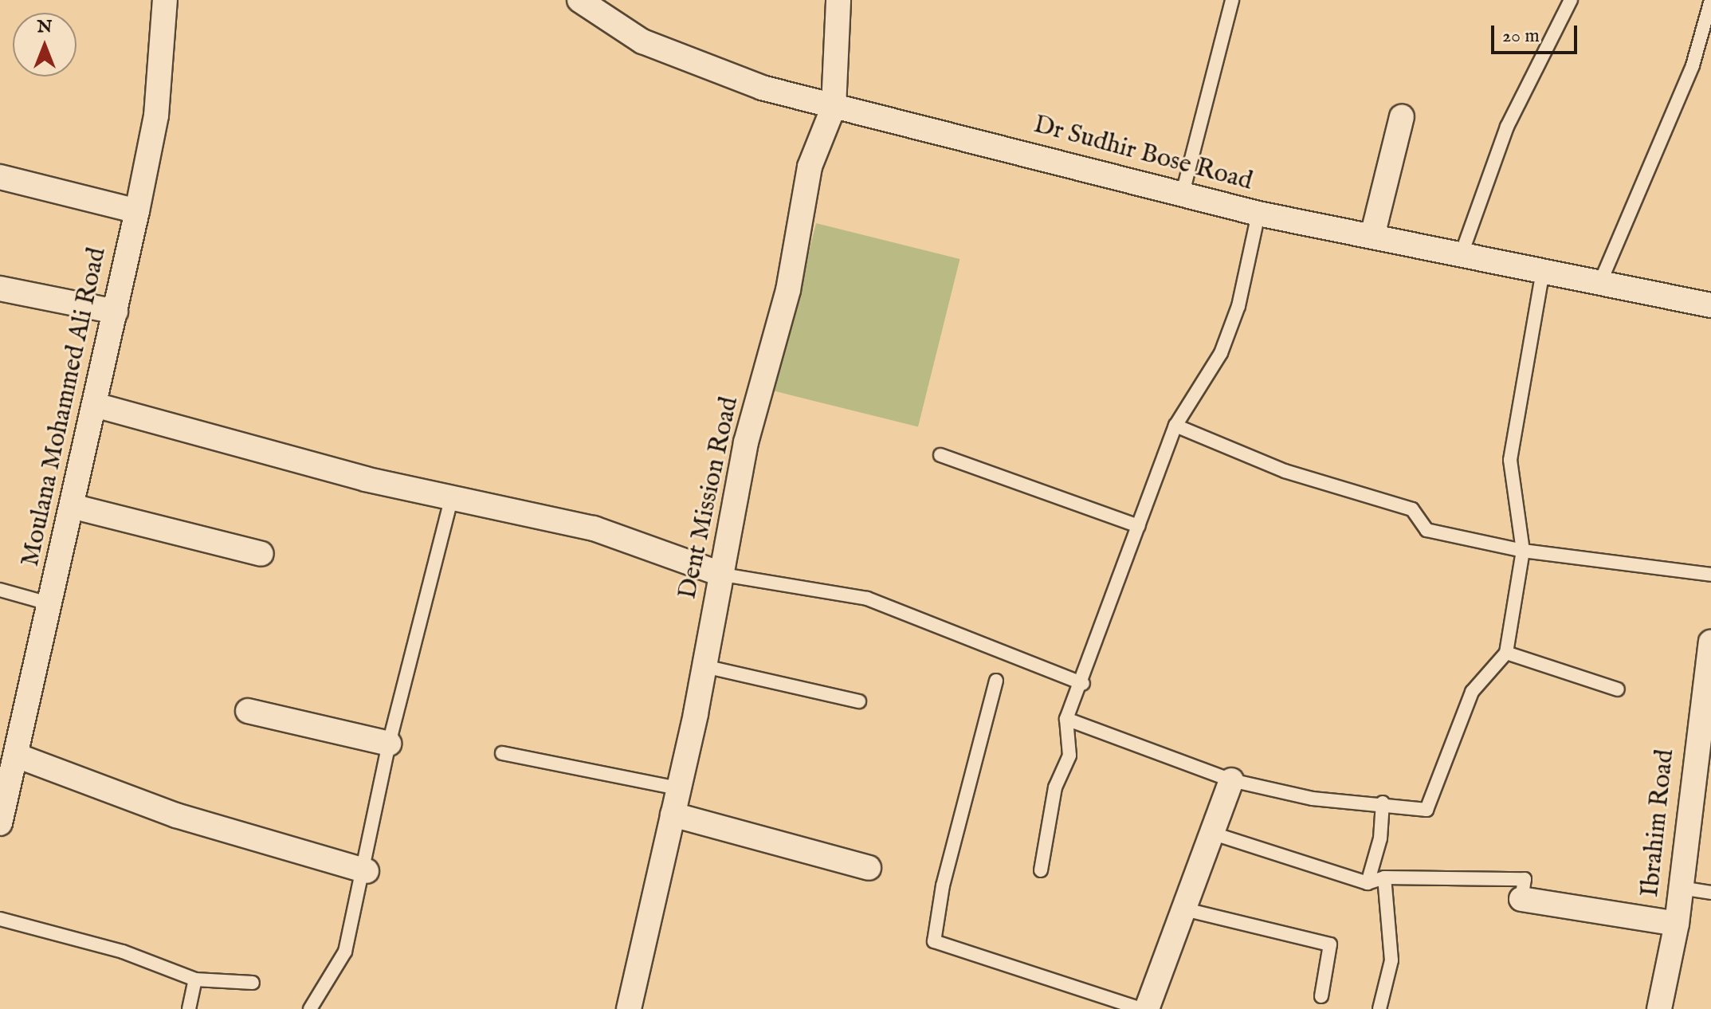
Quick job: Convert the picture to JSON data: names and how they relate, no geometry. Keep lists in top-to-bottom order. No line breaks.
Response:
{"streets":{"street":["Dr Sudhir Bose Road","Moulana Mohammed Ali Road","Dent Mission Road","Ibrahim Road"]},"crossings":[["Dr Sudhir Bose Road","Dent Mission Road"]],"scale_bar":"20 m","north":"top"}
